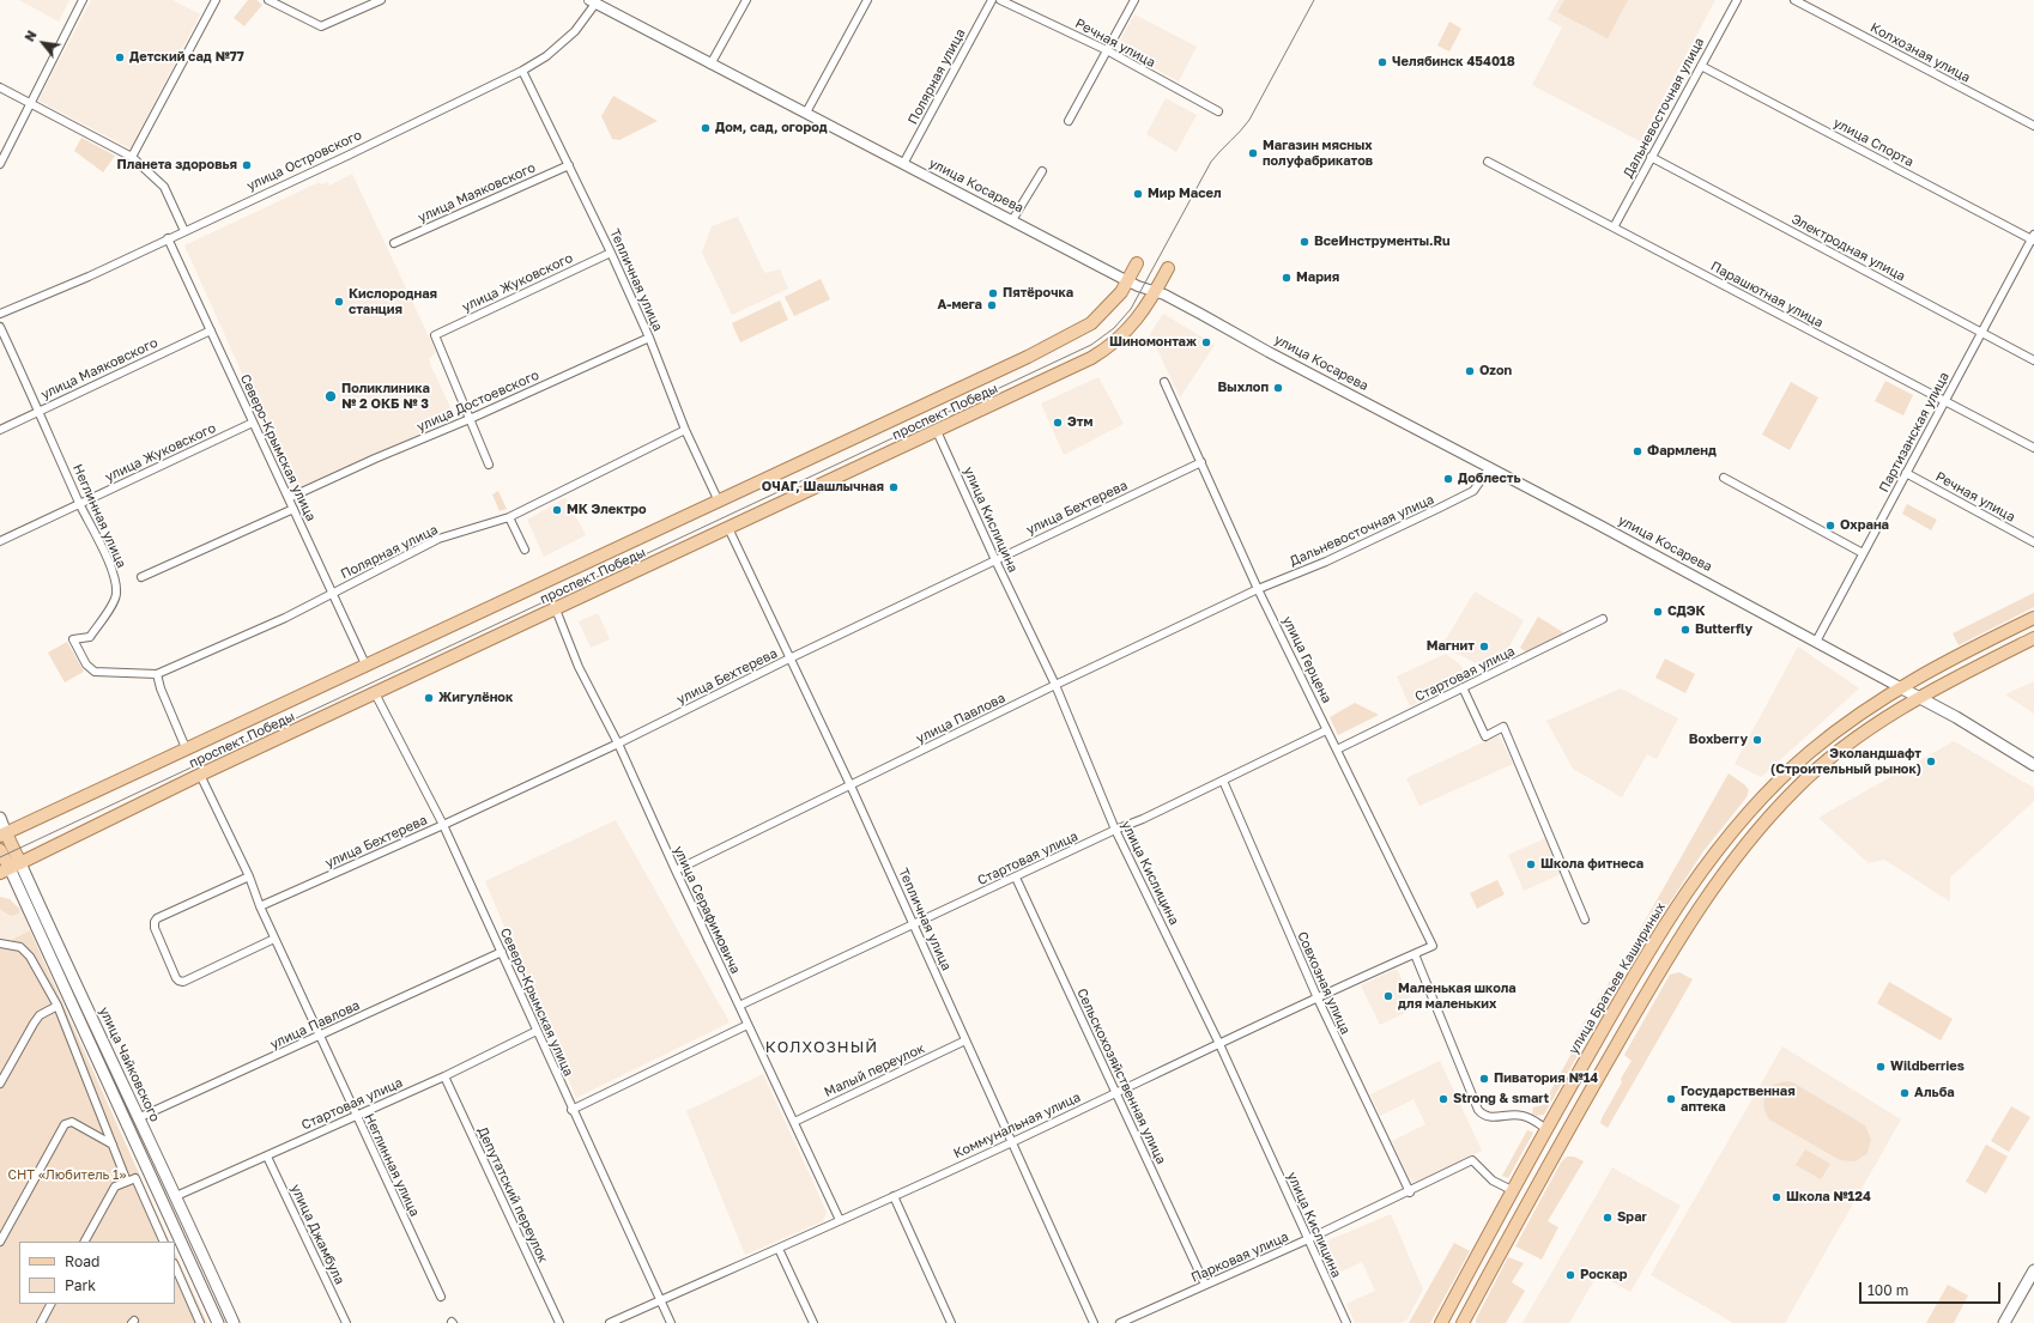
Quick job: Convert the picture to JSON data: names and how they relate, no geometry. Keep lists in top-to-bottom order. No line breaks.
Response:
{"streets":{"main road":["улица Косарева","проспект Победы","улица Братьев Кашириных","улица Чайковского"],"street":["Речная улица","Колхозная улица","Полярная улица","Дальневосточная улица","улица Спорта","улица Островского","улица Маяковского","Электродная улица","Тепличная улица","улица Жуковского","Парашютная улица","улица Достоевского","Партизанская улица","Северо-Крымская улица","улица Бехтерева","Неглинная улица","улица Кислицина","улица Герцена","Стартовая улица","улица Павлова","улица Серафимовича","Совхозная улица","Малый переулок","Сельскохозяйственная улица","Коммунальная улица","Депутатский переулок","улица Джамбула","Парковая улица"]},"crossings":[["Речная улица","Партизанская улица"],["Полярная улица","улица Косарева"],["Полярная улица","Тепличная улица"],["Полярная улица","Северо-Крымская улица"],["Полярная улица","Неглинная улица"],["Дальневосточная улица","улица Спорта"],["Дальневосточная улица","улица Косарева"],["Дальневосточная улица","Электродная улица"],["Дальневосточная улица","Парашютная улица"],["Дальневосточная улица","улица Герцена"],["Дальневосточная улица","улица Павлова"],["улица Спорта","Партизанская улица"],["улица Островского","улица Косарева"],["улица Островского","Тепличная улица"],["улица Островского","Северо-Крымская улица"],["улица Косарева","проспект Победы"],["улица Косарева","Партизанская улица"],["улица Косарева","улица Братьев Кашириных"],["улица Маяковского","Тепличная улица"],["улица Маяковского","Северо-Крымская улица"],["улица Маяковского","Неглинная улица"],["Электродная улица","Партизанская улица"],["Тепличная улица","улица Жуковского"],["Тепличная улица","улица Достоевского"],["Тепличная улица","проспект Победы"],["Тепличная улица","улица Бехтерева"],["Тепличная улица","Стартовая улица"],["Тепличная улица","улица Павлова"],["Тепличная улица","Малый переулок"],["Тепличная улица","Коммунальная улица"],["улица Жуковского","улица Достоевского"],["улица Жуковского","Северо-Крымская улица"],["улица Жуковского","Неглинная улица"],["Парашютная улица","Партизанская улица"],["улица Достоевского","Северо-Крымская улица"],["проспект Победы","Северо-Крымская улица"],["проспект Победы","Неглинная улица"],["проспект Победы","улица Кислицина"],["проспект Победы","улица Серафимовича"],["проспект Победы","улица Чайковского"],["Северо-Крымская улица","улица Бехтерева"],["Северо-Крымская улица","Стартовая улица"],["Северо-Крымская улица","улица Павлова"],["Северо-Крымская улица","Коммунальная улица"],["улица Бехтерева","Неглинная улица"],["улица Бехтерева","улица Кислицина"],["улица Бехтерева","улица Герцена"],["улица Бехтерева","улица Серафимовича"],["Неглинная улица","Стартовая улица"],["Неглинная улица","улица Павлова"],["улица Кислицина","Стартовая улица"],["улица Кислицина","улица Павлова"],["улица Кислицина","Коммунальная улица"],["улица Кислицина","Парковая улица"],["улица Герцена","Стартовая улица"],["улица Герцена","улица Павлова"],["улица Герцена","Коммунальная улица"],["Стартовая улица","улица Серафимовича"],["Стартовая улица","Совхозная улица"],["Стартовая улица","улица Чайковского"],["Стартовая улица","Сельскохозяйственная улица"],["Стартовая улица","Депутатский переулок"],["Стартовая улица","улица Джамбула"],["улица Павлова","улица Серафимовича"],["улица Павлова","улица Чайковского"],["улица Серафимовича","Малый переулок"],["улица Серафимовича","Коммунальная улица"],["улица Братьев Кашириных","Парковая улица"],["Совхозная улица","Коммунальная улица"],["Совхозная улица","Парковая улица"],["Сельскохозяйственная улица","Коммунальная улица"],["Сельскохозяйственная улица","Парковая улица"]],"districts":["КОЛХОЗНЫЙ"],"parks":["СНТ «Любитель 1»"],"places":["Детский сад №77","Челябинск 454018","Дом, сад, огород","Магазин мясных полуфабрикатов","Планета здоровья","Мир Масел","ВсеИнструменты.Ru","Мария","Пятёрочка","Кислородная станция","А-мега","Шиномонтаж","Ozon","Выхлоп","Поликлиника № 2 ОКБ № 3","Этм","Фармленд","Доблесть","ОЧАГ, Шашлычная","МК Электро","Охрана","СДЭК","Butterfly","Магнит","Жигулёнок","Boxberry","Эколандшафт (Строительный рынок)","Школа фитнеса","Маленькая школа для маленьких","Wildberries","Пиватория №14","Альба","Strong & smart","Государственная аптека","Школа №124","Spar","Роскар"],"legend":["Road","Park"],"scale_bar":"100 m","north":"top left"}
